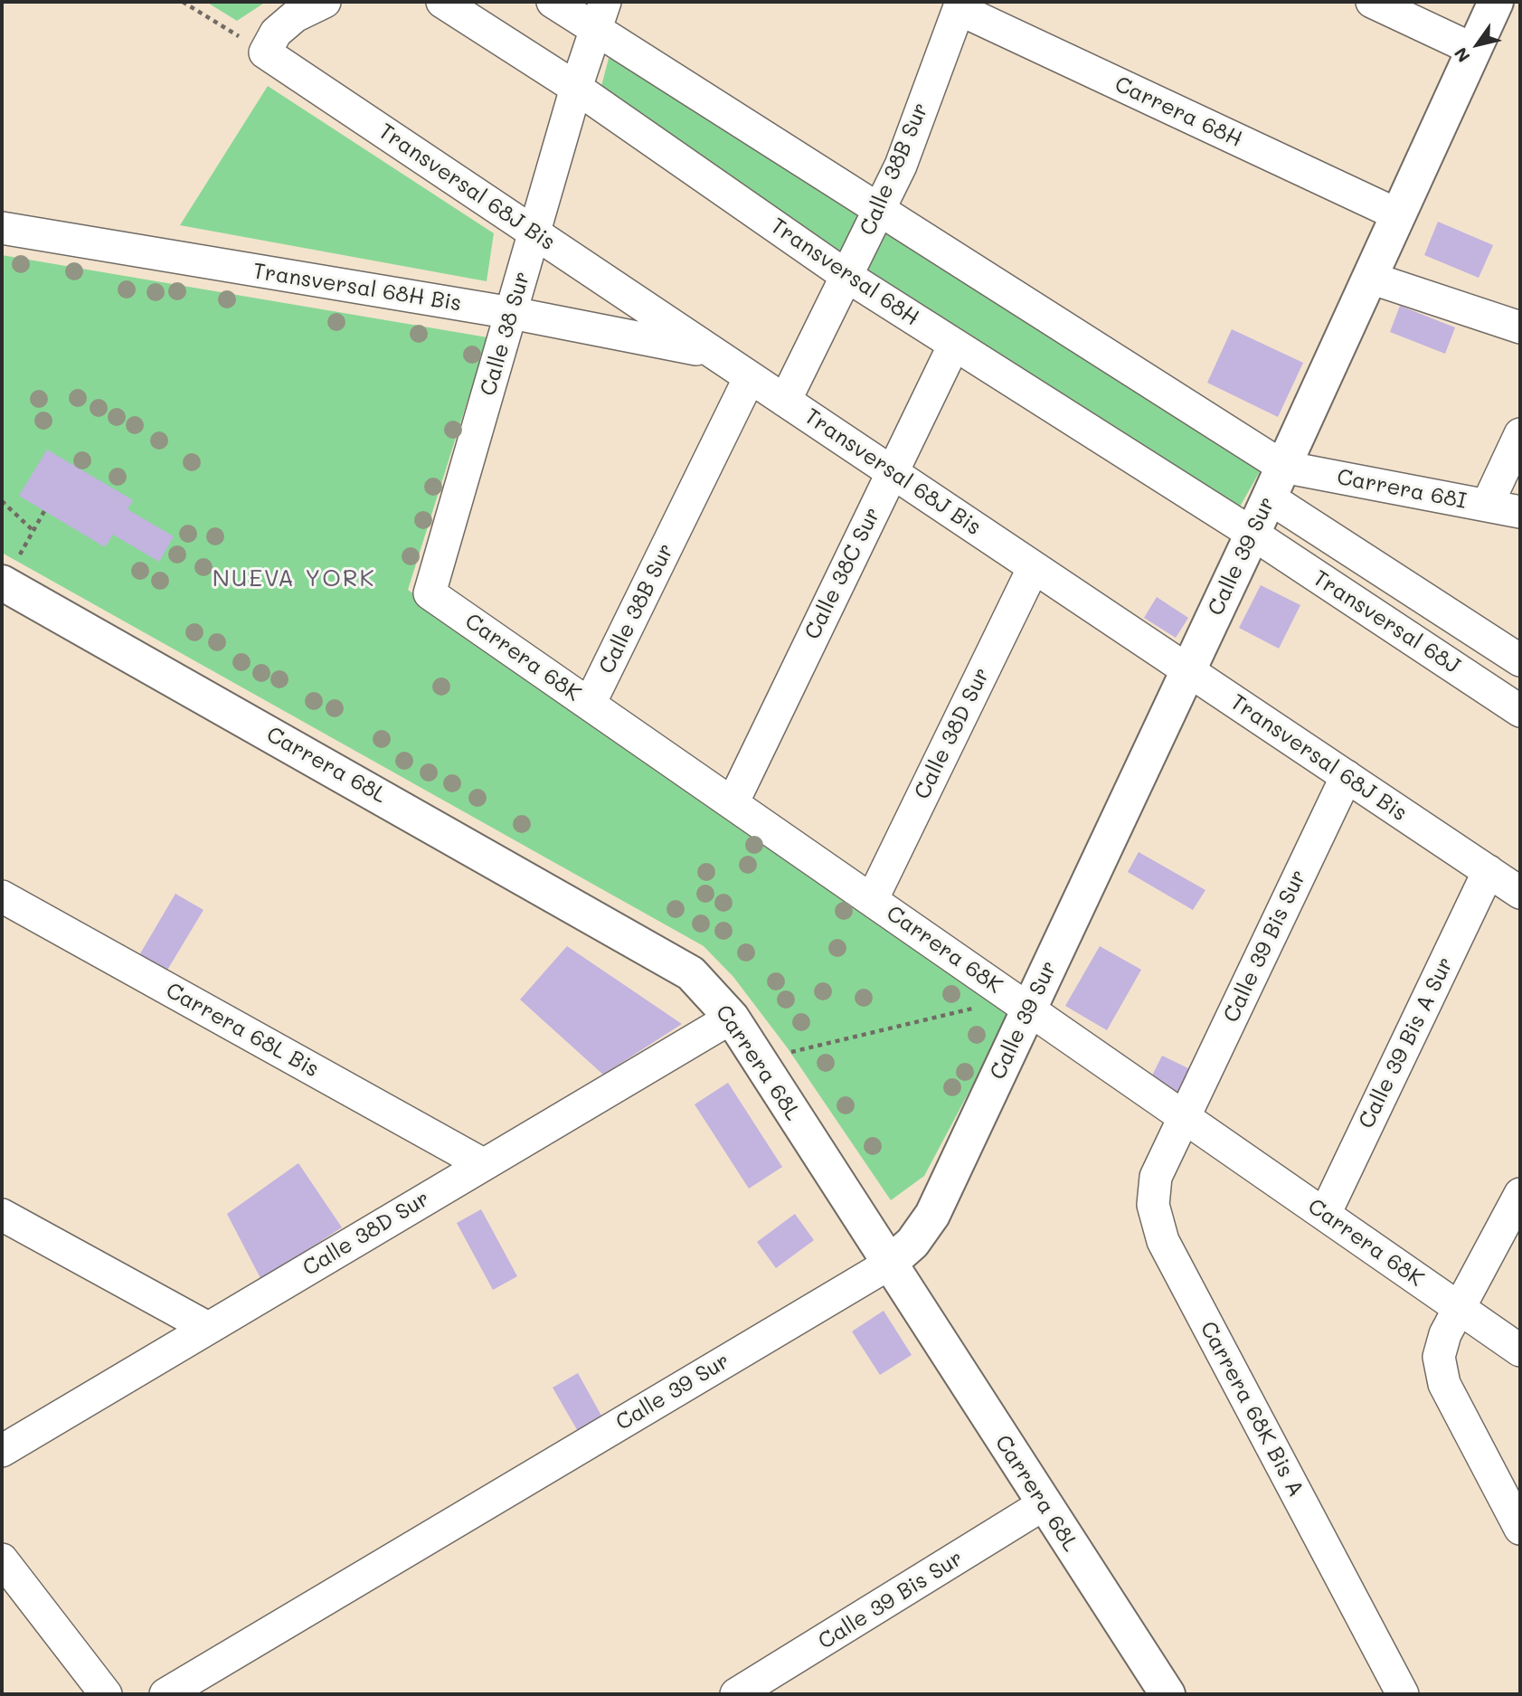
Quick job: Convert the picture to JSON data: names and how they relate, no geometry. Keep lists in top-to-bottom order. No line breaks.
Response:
{"streets":{"street":["Carrera 68H","Calle 38B Sur","Transversal 68J Bis","Transversal 68H","Transversal 68H Bis","Calle 38 Sur","Carrera 68I","Calle 39 Sur","Calle 38C Sur","Transversal 68J","Carrera 68K","Calle 38D Sur","Carrera 68L","Calle 39 Bis Sur","Carrera 68L Bis","Calle 39 Bis A Sur","Carrera 68K Bis A"]},"crossings":[["Carrera 68H","Calle 38B Sur"],["Carrera 68H","Calle 39 Sur"],["Calle 38B Sur","Transversal 68J Bis"],["Calle 38B Sur","Transversal 68H"],["Calle 38B Sur","Carrera 68K"],["Transversal 68J Bis","Transversal 68H Bis"],["Transversal 68J Bis","Calle 38 Sur"],["Transversal 68J Bis","Calle 39 Sur"],["Transversal 68J Bis","Calle 38C Sur"],["Transversal 68J Bis","Calle 38D Sur"],["Transversal 68J Bis","Calle 39 Bis Sur"],["Transversal 68J Bis","Calle 39 Bis A Sur"],["Transversal 68H","Calle 38 Sur"],["Transversal 68H","Calle 39 Sur"],["Transversal 68H","Calle 38C Sur"],["Transversal 68H","Transversal 68J"],["Transversal 68H Bis","Calle 38 Sur"],["Calle 38 Sur","Carrera 68K"],["Carrera 68I","Calle 39 Sur"],["Calle 39 Sur","Transversal 68J"],["Calle 39 Sur","Carrera 68K"],["Calle 39 Sur","Carrera 68L"],["Calle 38C Sur","Carrera 68K"],["Carrera 68K","Calle 38D Sur"],["Carrera 68K","Calle 39 Bis Sur"],["Carrera 68K","Calle 39 Bis A Sur"],["Carrera 68K","Carrera 68K Bis A"],["Calle 38D Sur","Carrera 68L"],["Calle 38D Sur","Carrera 68L Bis"],["Carrera 68L","Calle 39 Bis Sur"],["Calle 39 Bis Sur","Carrera 68K Bis A"]],"districts":["NUEVA YORK"],"north":"bottom left"}
